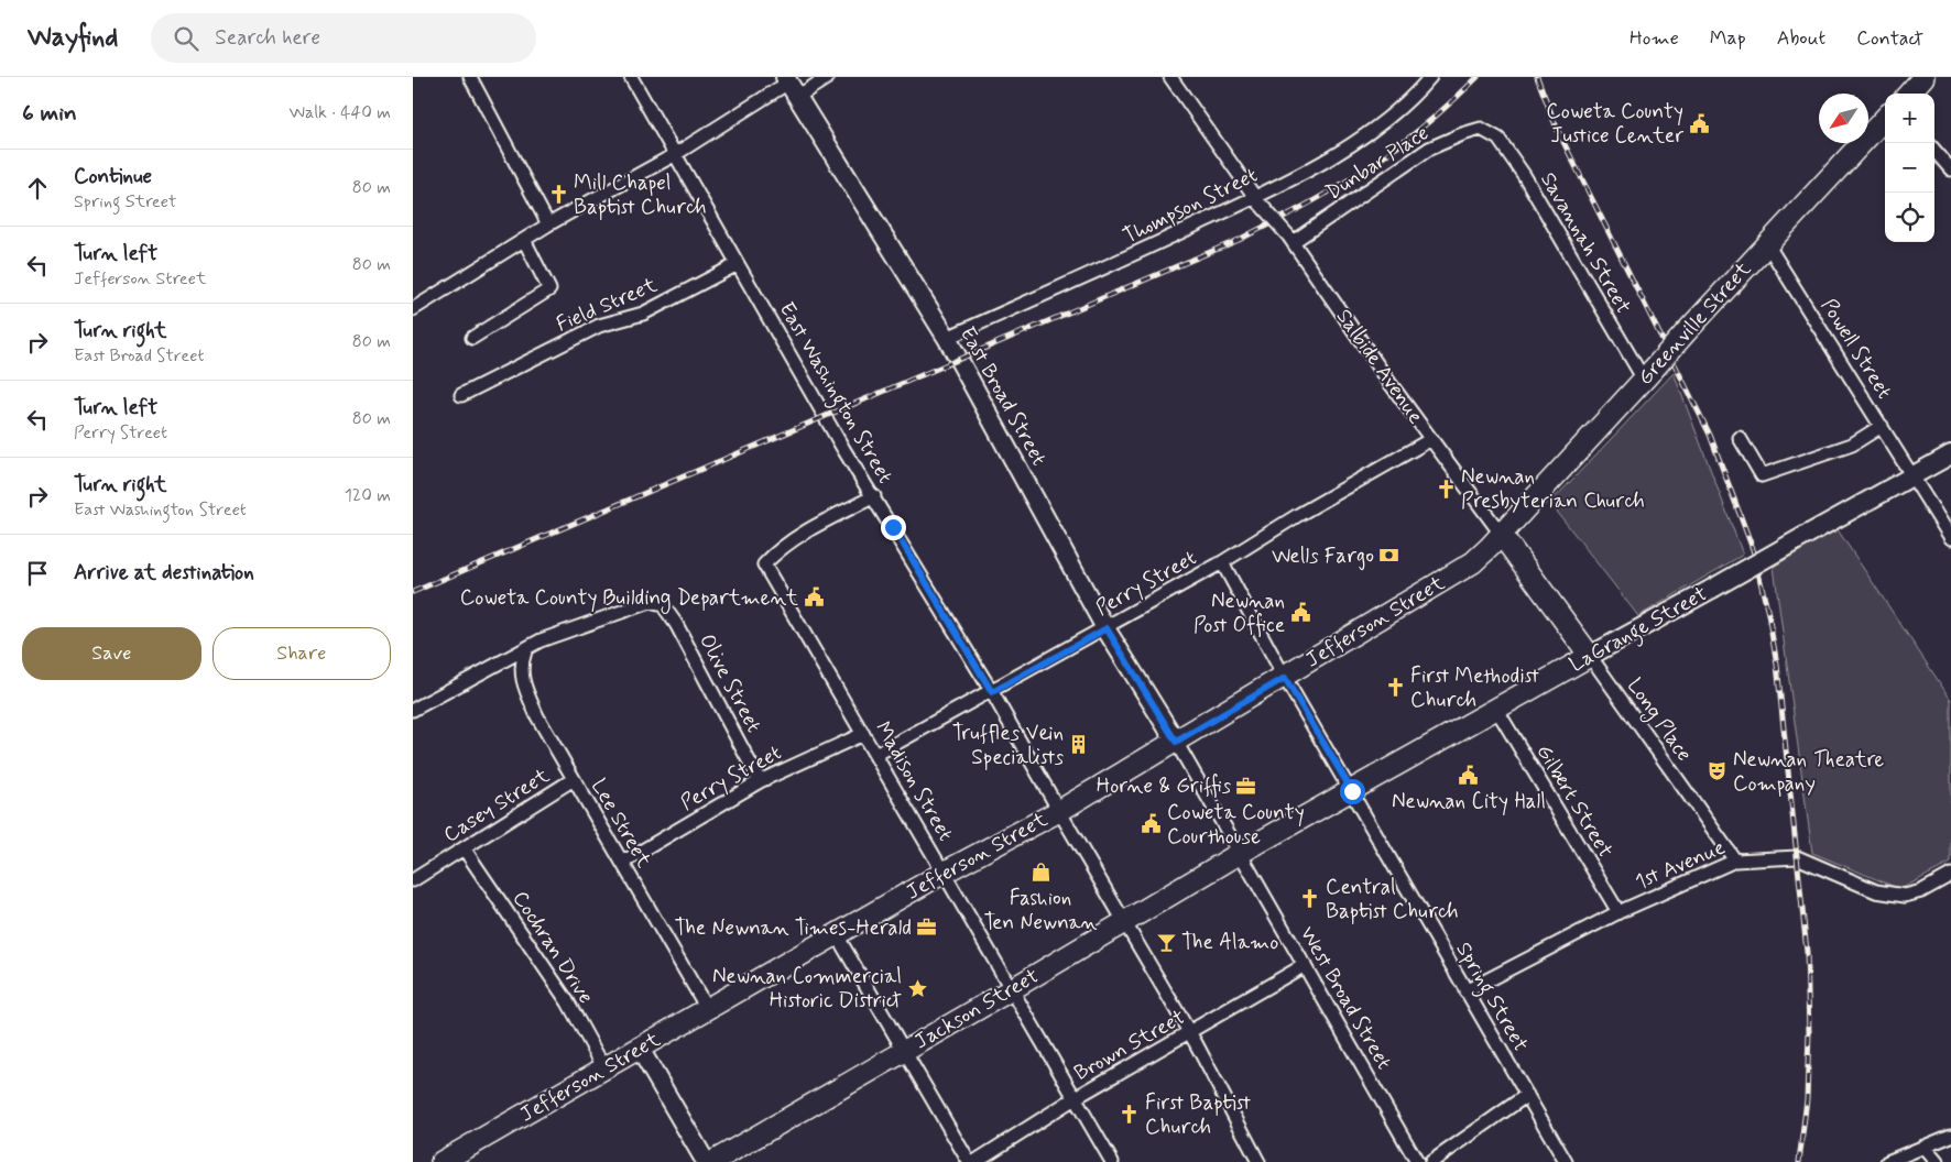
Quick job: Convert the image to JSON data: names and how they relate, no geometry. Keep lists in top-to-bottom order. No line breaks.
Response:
{"streets":{"main road":["Greenville Street","Salbide Avenue","Jefferson Street","LaGrange Street","Jackson Street"],"street":["Dunbar Place","Thompson Street","Savannah Street","Field Street","Powell Street","East Washington Street","East Broad Street","Perry Street","Olive Street","Long Place","Madison Street","Gilbert Street","Casey Street","Lee Street","1st Avenue","Cochran Drive","Spring Street","West Broad Street","Brown Street"]},"crossings":[["Dunbar Place","Savannah Street"],["Dunbar Place","Salbide Avenue"],["Thompson Street","Salbide Avenue"],["Thompson Street","East Broad Street"],["Savannah Street","Greenville Street"],["Field Street","East Washington Street"],["Greenville Street","Powell Street"],["Greenville Street","Salbide Avenue"],["Greenville Street","Jefferson Street"],["Powell Street","LaGrange Street"],["Salbide Avenue","Perry Street"],["Salbide Avenue","Jefferson Street"],["Salbide Avenue","LaGrange Street"],["Salbide Avenue","Long Place"],["East Washington Street","Perry Street"],["East Washington Street","Jefferson Street"],["East Washington Street","Madison Street"],["East Washington Street","Jackson Street"],["East Washington Street","Brown Street"],["East Broad Street","Perry Street"],["East Broad Street","Jefferson Street"],["East Broad Street","West Broad Street"],["Perry Street","Olive Street"],["Perry Street","Madison Street"],["Perry Street","Lee Street"],["Perry Street","Spring Street"],["Jefferson Street","Madison Street"],["Jefferson Street","Lee Street"],["Jefferson Street","Cochran Drive"],["Jefferson Street","Spring Street"],["Jefferson Street","West Broad Street"],["LaGrange Street","Long Place"],["LaGrange Street","Gilbert Street"],["LaGrange Street","Spring Street"],["LaGrange Street","West Broad Street"],["LaGrange Street","Jackson Street"],["Olive Street","Lee Street"],["Long Place","1st Avenue"],["Madison Street","Jackson Street"],["Madison Street","Brown Street"],["Gilbert Street","1st Avenue"],["Casey Street","Lee Street"],["Casey Street","Cochran Drive"],["1st Avenue","Spring Street"],["West Broad Street","Jackson Street"],["West Broad Street","Brown Street"]],"places":{"public building":["Coweta County Justice Center","Coweta County Building Department","Newnan Post Office","Newnan City Hall","Coweta County Courthouse"],"church":["Mill Chapel Baptist Church","Newnan Presbyterian Church","First Methodist Church","Central Baptist Church","First Baptist Church"],"bank":["Wells Fargo"],"building":["Truffles Vein Specialists"],"theatre":["Newnan Theatre Company"],"office":["Horne & Griffis","The Newnan Times-Herald"],"shop":["Fashion Ten Newnan"],"bar":["The Alamo"],"place":["Newnan Commercial Historic District"]},"north":"bottom left","page":{"header":"Wayfind","search":"Search here","nav":["Home","Map","About","Contact"],"heading":["6 min","Walk · 440 m"],"map_buttons":["+","−"],"list":[["Continue","Spring Street","80 m"],["Turn left","Jefferson Street","80 m"],["Turn right","East Broad Street","80 m"],["Turn left","Perry Street","80 m"],["Turn right","East Washington Street","120 m"],"Arrive at destination"],"buttons":["Save","Share"]}}
